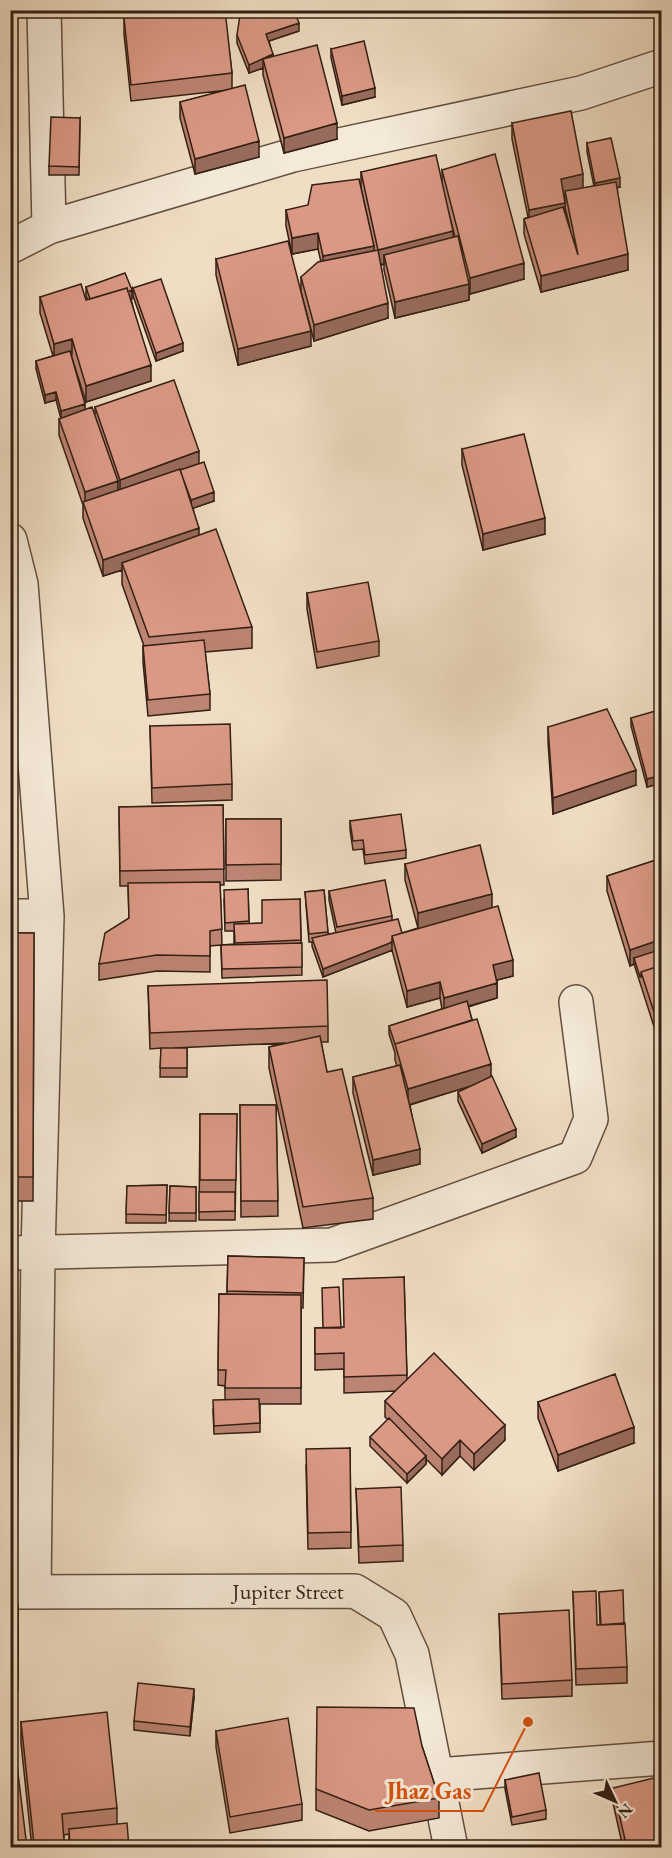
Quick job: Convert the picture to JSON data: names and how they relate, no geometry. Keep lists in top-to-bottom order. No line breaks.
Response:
{"streets":{"street":["Jupiter Street"]},"places":["Jhaz Gas"],"north":"bottom right"}
